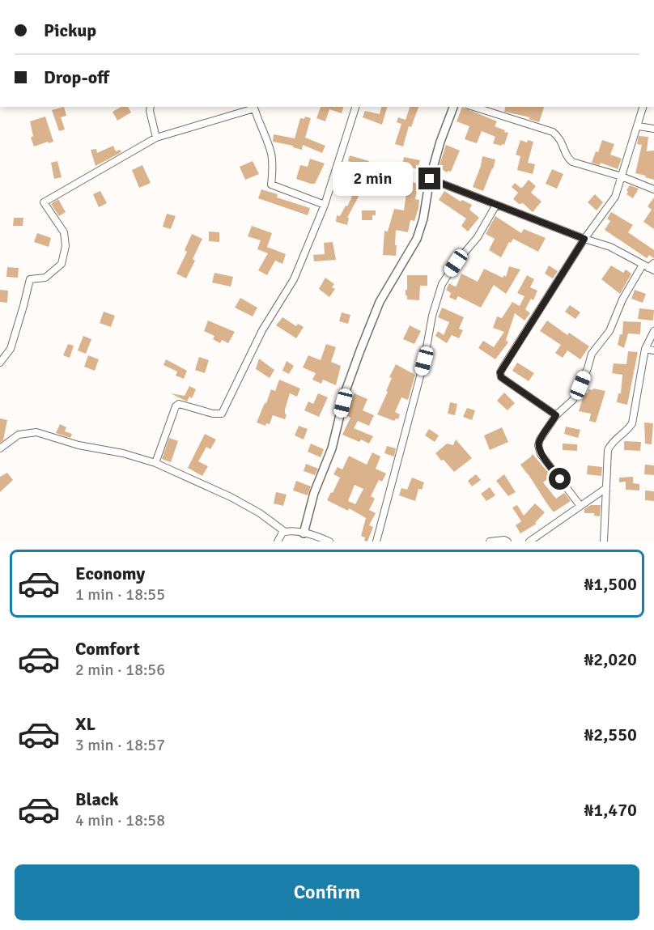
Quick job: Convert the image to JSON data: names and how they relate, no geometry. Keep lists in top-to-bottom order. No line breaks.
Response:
{"page":{"banner":["Pickup","Drop-off"],"bubble":"2 min","list":[{"name":"Economy","note":"1 min · 18:55","value":"₦1,500"},{"name":"Comfort","note":"2 min · 18:56","value":"₦2,020"},{"name":"XL","note":"3 min · 18:57","value":"₦2,550"},{"name":"Black","note":"4 min · 18:58","value":"₦1,470"}],"buttons":"Confirm"}}
